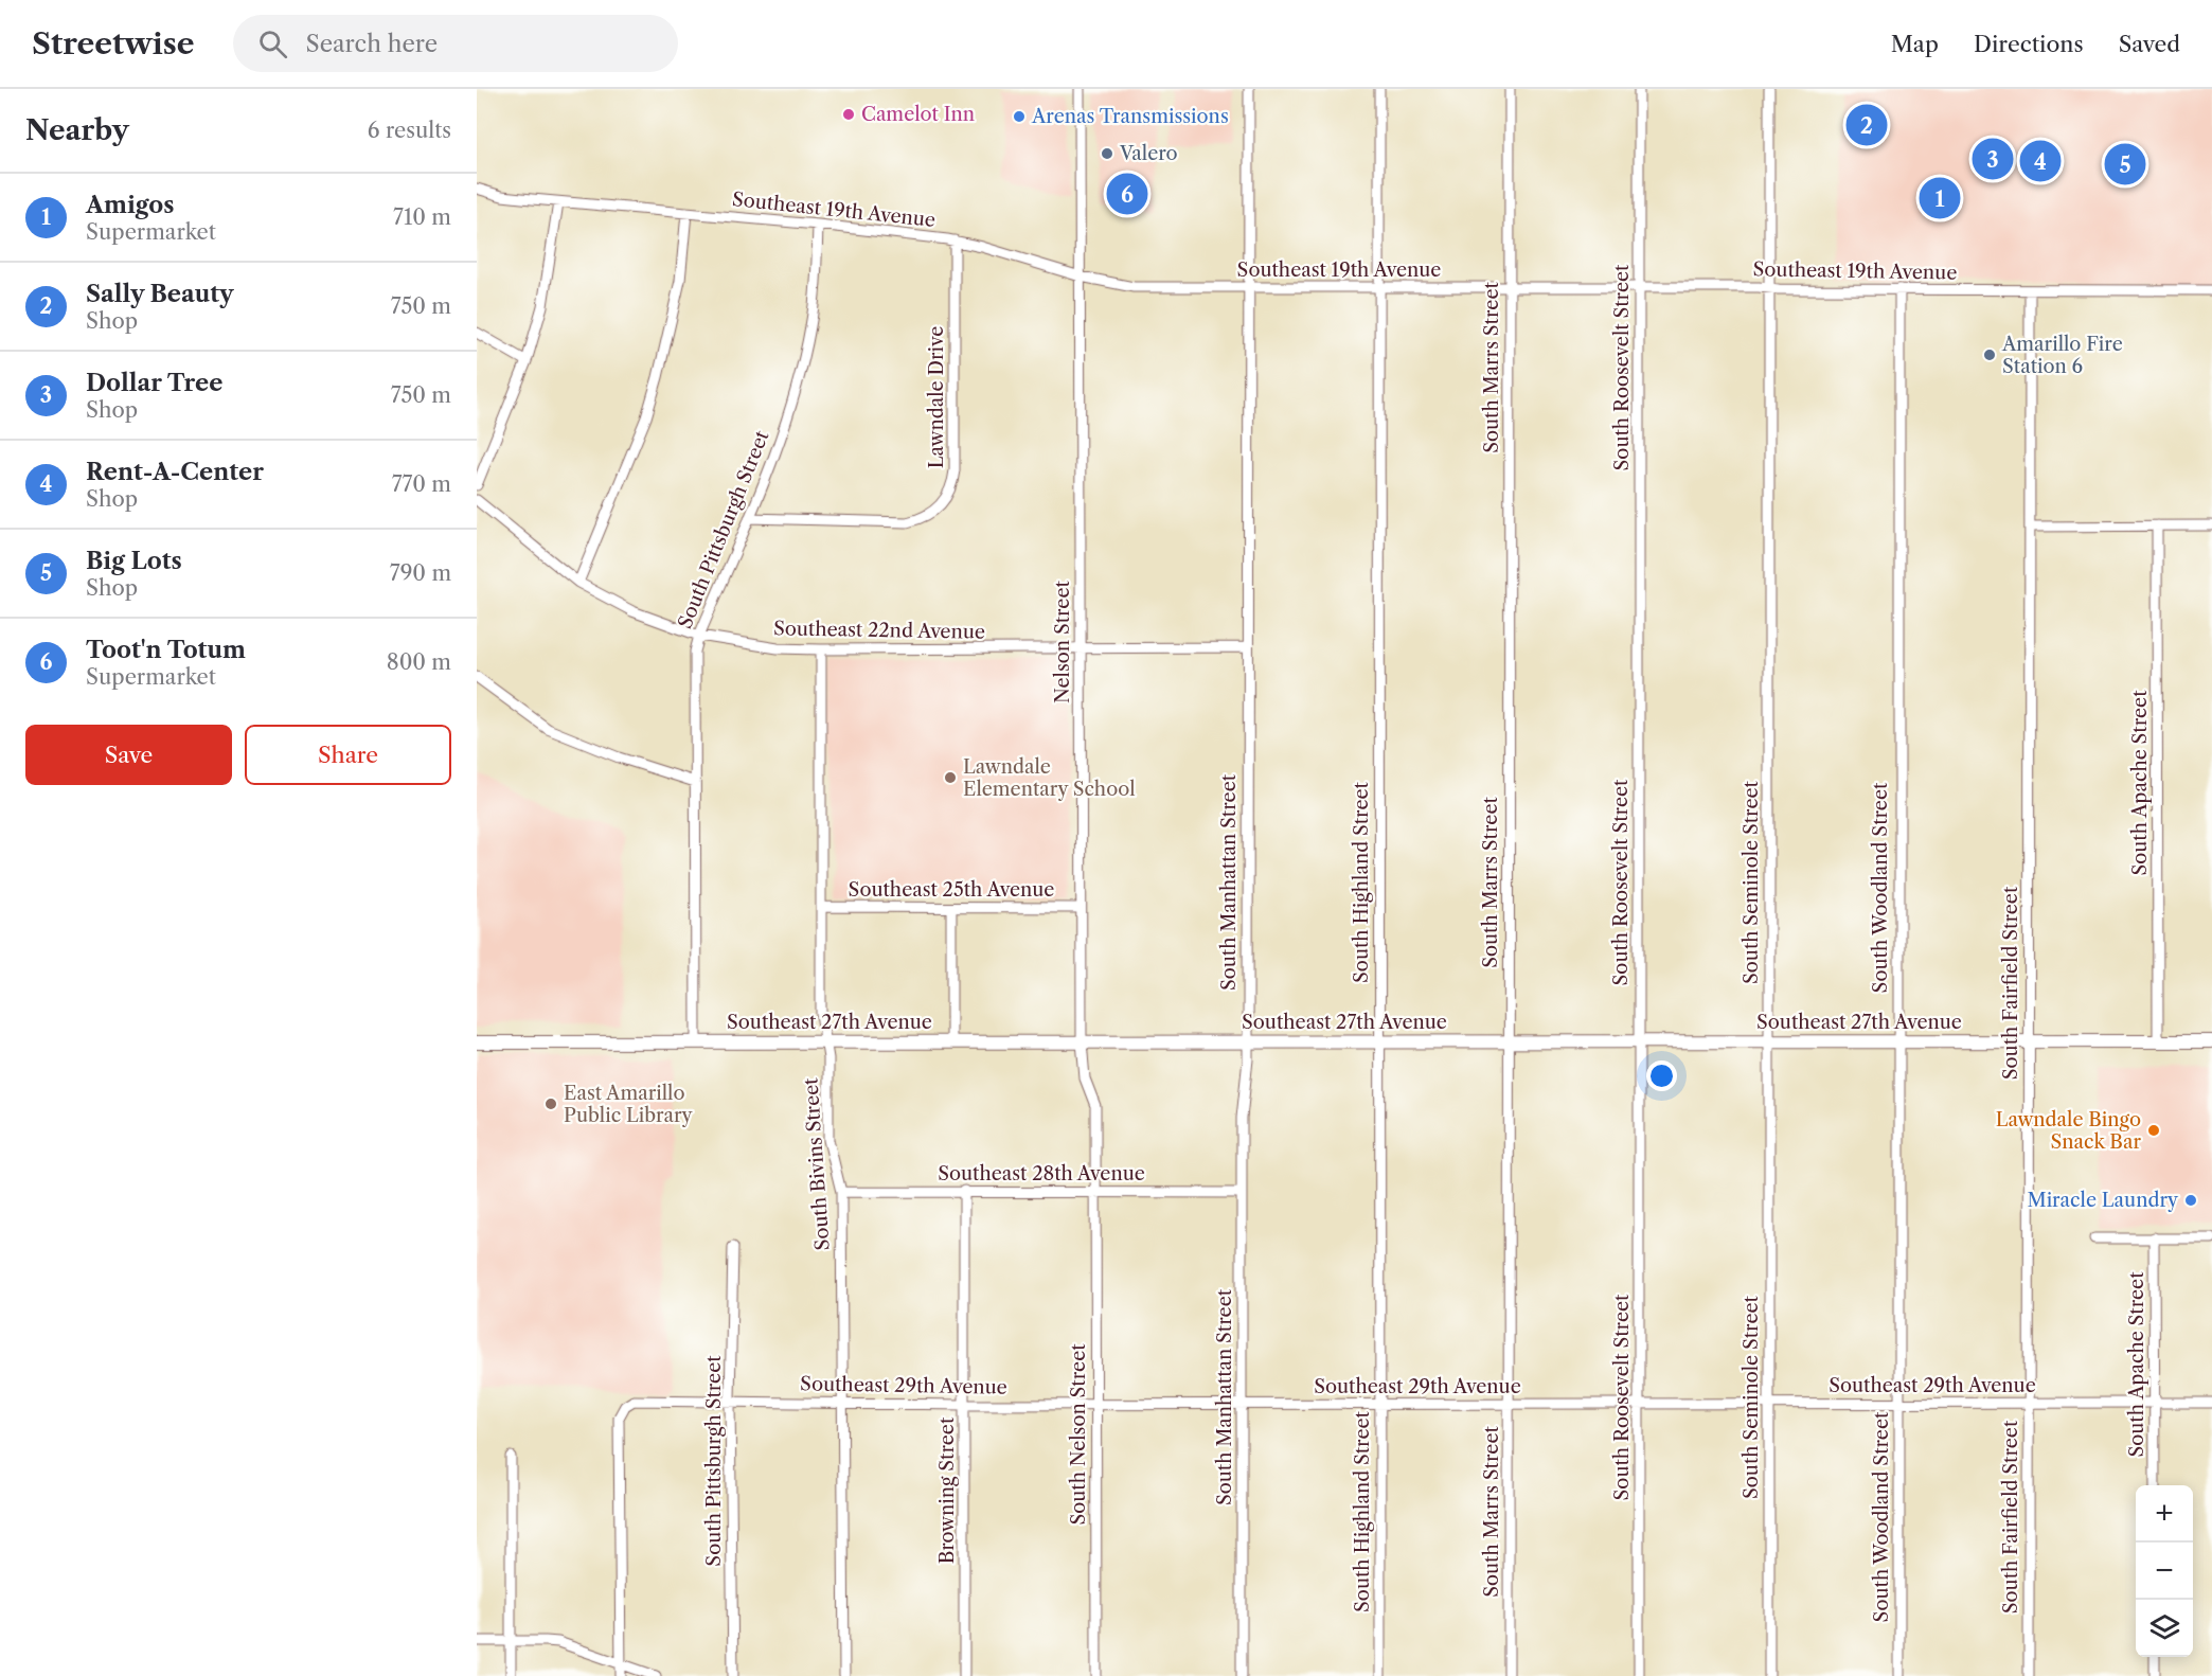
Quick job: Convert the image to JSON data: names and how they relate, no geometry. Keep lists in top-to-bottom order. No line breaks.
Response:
{"streets":{"main road":["Southeast 27th Avenue"],"street":["Southeast 19th Avenue","South Marrs Street","South Roosevelt Street","Lawndale Drive","South Pittsburgh Street","Southeast 22nd Avenue","Nelson Street","South Apache Street","South Manhattan Street","South Highland Street","South Seminole Street","South Woodland Street","Southeast 25th Avenue","South Fairfield Street","South Bivins Street","Southeast 28th Avenue","Southeast 29th Avenue","South Nelson Street","Browning Street"]},"crossings":[["Southeast 19th Avenue","South Marrs Street"],["Southeast 19th Avenue","South Roosevelt Street"],["Southeast 19th Avenue","Lawndale Drive"],["Southeast 19th Avenue","South Pittsburgh Street"],["Southeast 19th Avenue","Nelson Street"],["Southeast 19th Avenue","South Manhattan Street"],["Southeast 19th Avenue","South Highland Street"],["Southeast 19th Avenue","South Seminole Street"],["Southeast 19th Avenue","South Woodland Street"],["Southeast 19th Avenue","South Fairfield Street"],["South Marrs Street","Southeast 27th Avenue"],["South Marrs Street","Southeast 29th Avenue"],["South Roosevelt Street","Southeast 27th Avenue"],["South Roosevelt Street","Southeast 29th Avenue"],["Lawndale Drive","South Pittsburgh Street"],["South Pittsburgh Street","Southeast 22nd Avenue"],["South Pittsburgh Street","Southeast 27th Avenue"],["South Pittsburgh Street","Southeast 29th Avenue"],["Southeast 22nd Avenue","Nelson Street"],["Southeast 22nd Avenue","South Manhattan Street"],["Southeast 22nd Avenue","South Bivins Street"],["Nelson Street","Southeast 25th Avenue"],["Nelson Street","Southeast 27th Avenue"],["Nelson Street","Southeast 28th Avenue"],["Nelson Street","South Nelson Street"],["South Apache Street","Southeast 27th Avenue"],["South Apache Street","Southeast 29th Avenue"],["South Manhattan Street","Southeast 27th Avenue"],["South Manhattan Street","Southeast 28th Avenue"],["South Manhattan Street","Southeast 29th Avenue"],["South Highland Street","Southeast 27th Avenue"],["South Highland Street","Southeast 29th Avenue"],["South Seminole Street","Southeast 27th Avenue"],["South Seminole Street","Southeast 29th Avenue"],["South Woodland Street","Southeast 27th Avenue"],["South Woodland Street","Southeast 29th Avenue"],["Southeast 25th Avenue","South Bivins Street"],["South Fairfield Street","Southeast 27th Avenue"],["South Fairfield Street","Southeast 29th Avenue"],["Southeast 27th Avenue","South Bivins Street"],["South Bivins Street","Southeast 28th Avenue"],["South Bivins Street","Southeast 29th Avenue"],["Southeast 28th Avenue","South Nelson Street"],["Southeast 28th Avenue","Browning Street"],["Southeast 29th Avenue","South Nelson Street"],["Southeast 29th Avenue","Browning Street"]],"places":["Camelot Inn","Arenas Transmissions","Valero","Amarillo Fire Station 6","Lawndale Elementary School","East Amarillo Public Library","Lawndale Bingo Snack Bar","Miracle Laundry"],"page":{"header":"Streetwise","search":"Search here","nav":["Map","Directions","Saved"],"heading":["Nearby","6 results"],"pins":["2","3","4","5","6","1"],"list":[{"mark":"1","name":"Amigos","note":"Supermarket","value":"710 m"},{"mark":"2","name":"Sally Beauty","note":"Shop","value":"750 m"},{"mark":"3","name":"Dollar Tree","note":"Shop","value":"750 m"},{"mark":"4","name":"Rent-A-Center","note":"Shop","value":"770 m"},{"mark":"5","name":"Big Lots","note":"Shop","value":"790 m"},{"mark":"6","name":"Toot'n Totum","note":"Supermarket","value":"800 m"}],"buttons":["Save","Share"],"map_buttons":["+","−"]}}
